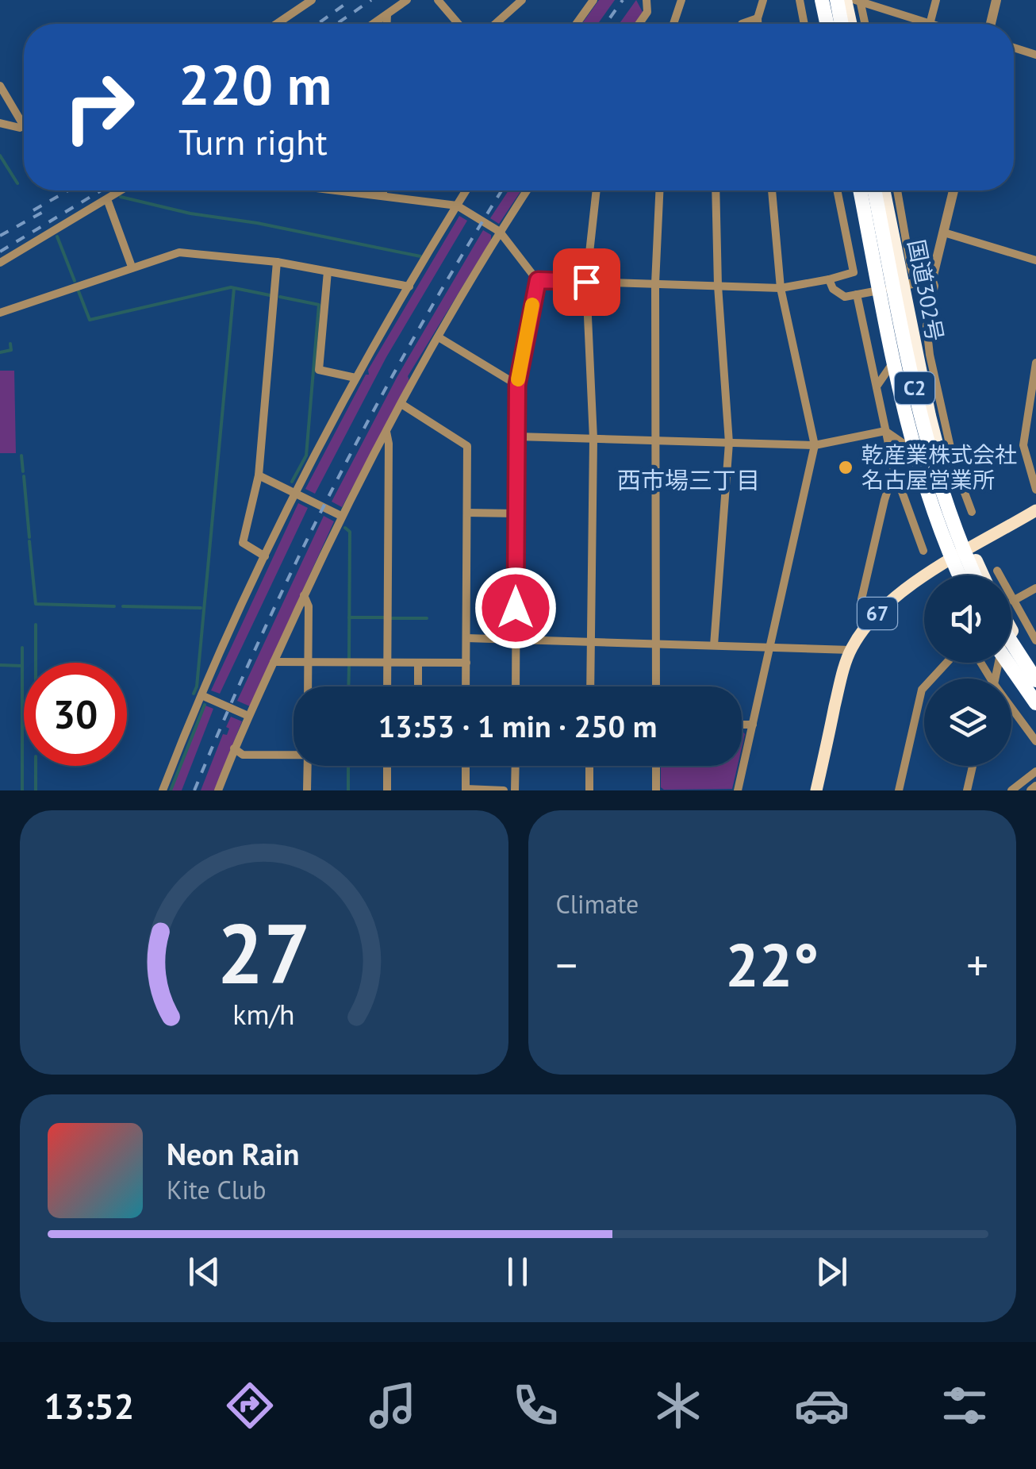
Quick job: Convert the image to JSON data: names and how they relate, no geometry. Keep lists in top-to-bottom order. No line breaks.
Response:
{"streets":{"highway":["国道302号","C2"],"main road":["67"]},"crossings":[["国道302号","67"]],"districts":["西市場三丁目"],"places":["乾産業株式会社 名古屋営業所"],"page":{"turn":["220 m","Turn right"],"limit":"30","trip":"13:53 · 1 min · 250 m","tile":"Climate","heat":["−","22°","+"],"song":["Neon Rain","Kite Club"],"tabs":"13:52","gauge":["27","km/h"]}}
